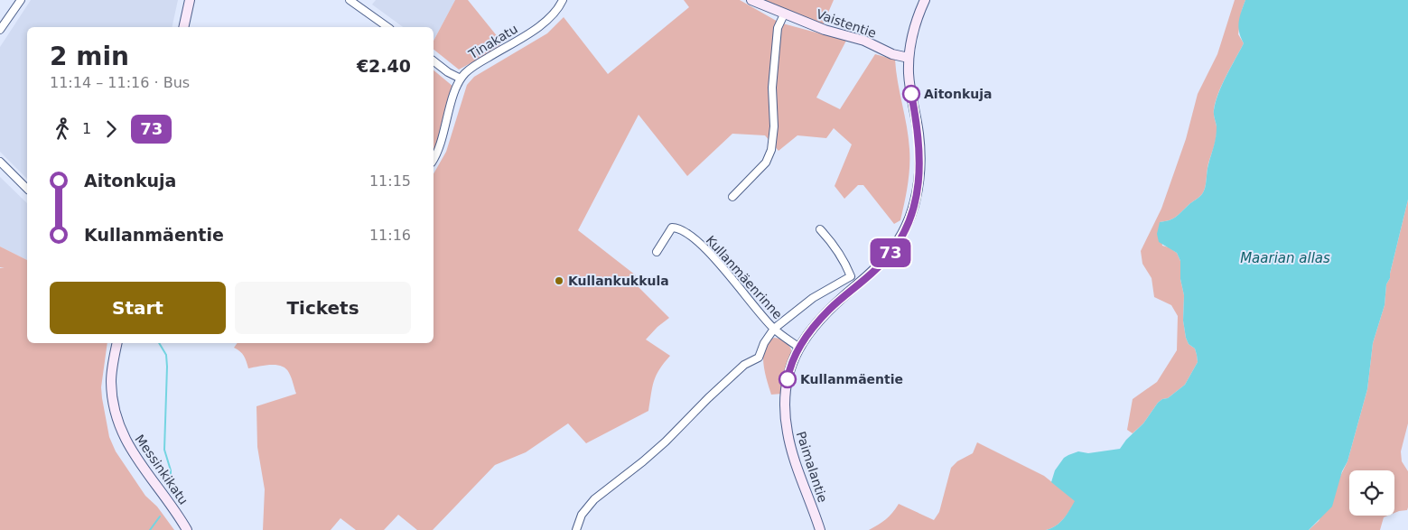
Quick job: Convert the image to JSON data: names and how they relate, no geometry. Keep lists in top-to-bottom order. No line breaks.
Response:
{"streets":{"street":["Vaistentie","Tinakatu","Kullanmäenrinne","Paimalantie","Messinkikatu"]},"crossings":[["Vaistentie","Paimalantie"],["Kullanmäenrinne","Paimalantie"]],"water":["Maarian allas"],"places":["Aitonkuja","Kullankukkula","Kullanmäentie"],"lines":["bus line 73"],"page":{"on_map":"73","heading":["2 min","11:14 – 11:16 · Bus","€2.40"],"legs":["1","73"],"list":[{"name":"Aitonkuja","value":"11:15"},{"name":"Kullanmäentie","value":"11:16"}],"buttons":["Start","Tickets"]}}
